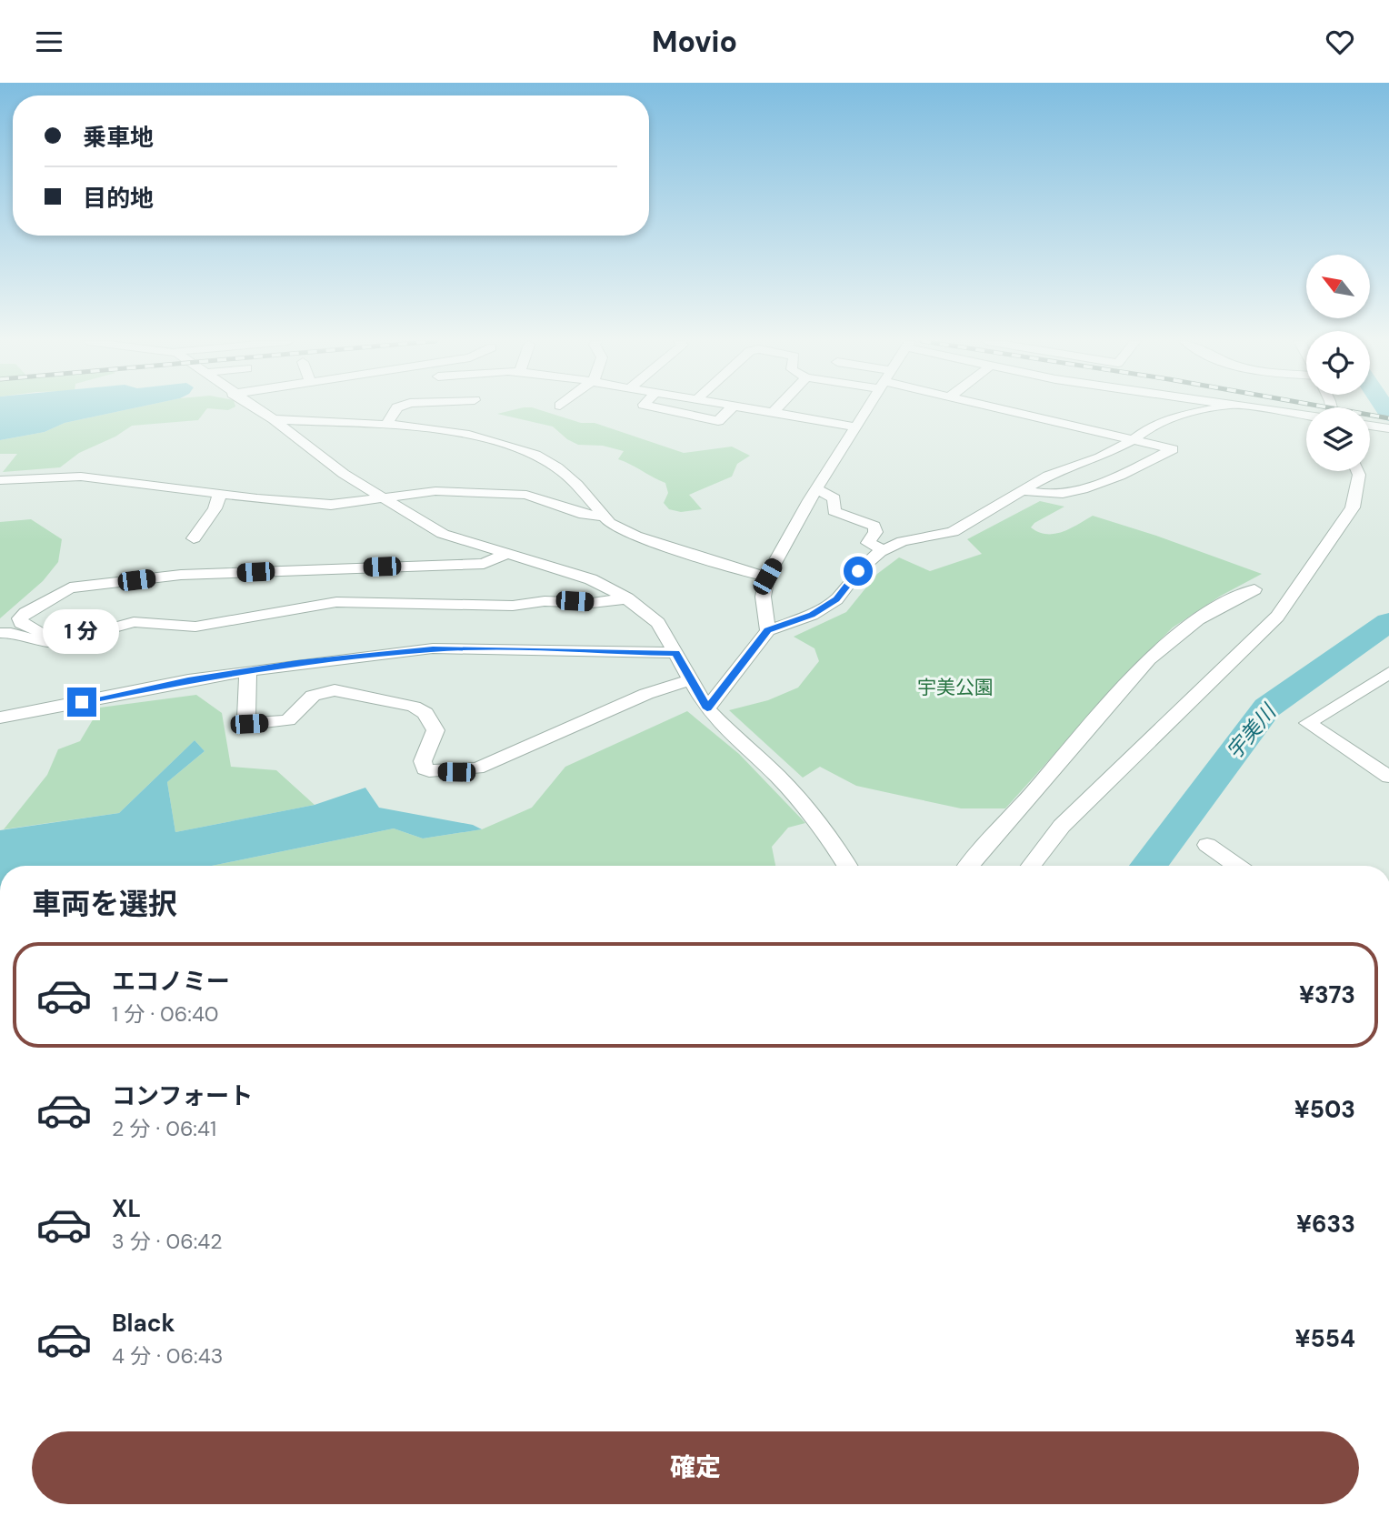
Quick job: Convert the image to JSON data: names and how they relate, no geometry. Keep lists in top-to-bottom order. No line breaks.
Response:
{"water":["宇美川"],"parks":["宇美公園"],"north":"top left","page":{"header":"Movio","banner":["乗車地","目的地"],"bubble":"1 分","heading":"車両を選択","list":[{"name":"エコノミー","note":"1 分 · 06:40","value":"¥373"},{"name":"コンフォート","note":"2 分 · 06:41","value":"¥503"},{"name":"XL","note":"3 分 · 06:42","value":"¥633"},{"name":"Black","note":"4 分 · 06:43","value":"¥554"}],"buttons":"確定"}}
